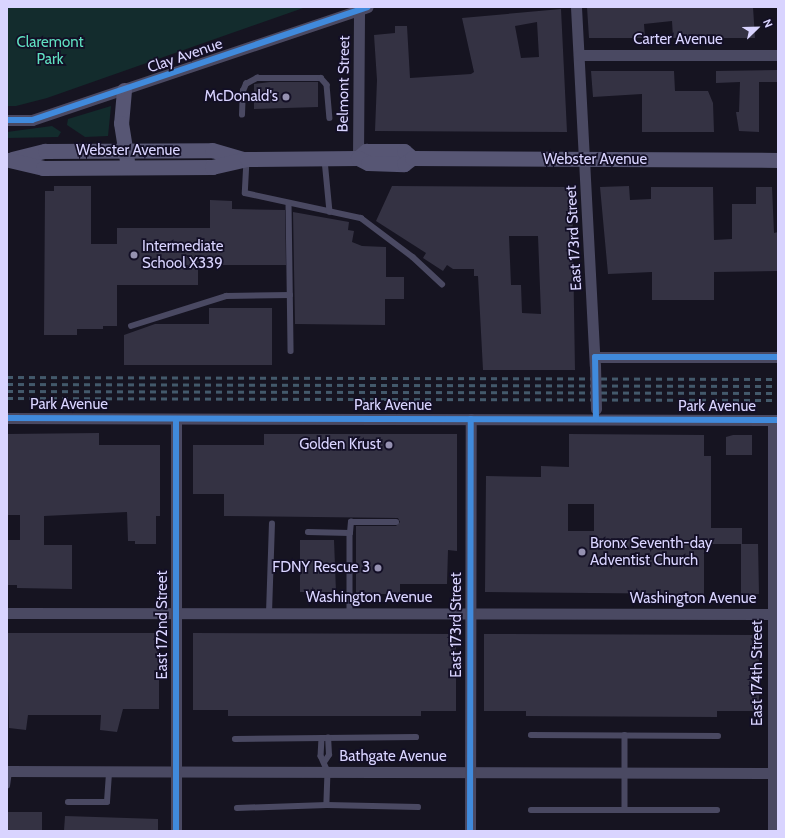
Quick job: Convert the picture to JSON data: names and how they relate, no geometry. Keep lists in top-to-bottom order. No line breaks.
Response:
{"streets":{"main road":["Webster Avenue"],"street":["Carter Avenue","Clay Avenue","Belmont Street","East 173rd Street","Park Avenue","Washington Avenue","East 172nd Street","East 174th Street","Bathgate Avenue"]},"crossings":[["Carter Avenue","East 173rd Street"],["Clay Avenue","Belmont Street"],["Belmont Street","Webster Avenue"],["Webster Avenue","East 173rd Street"],["East 173rd Street","Park Avenue"],["East 173rd Street","Washington Avenue"],["East 173rd Street","Bathgate Avenue"],["Park Avenue","East 172nd Street"],["Park Avenue","East 174th Street"],["Washington Avenue","East 172nd Street"],["Washington Avenue","East 174th Street"],["East 172nd Street","Bathgate Avenue"],["East 174th Street","Bathgate Avenue"]],"parks":["Claremont Park"],"places":["McDonald's","Intermediate School X339","Golden Krust","Bronx Seventh-day Adventist Church","FDNY Rescue 3"],"north":"top right"}
